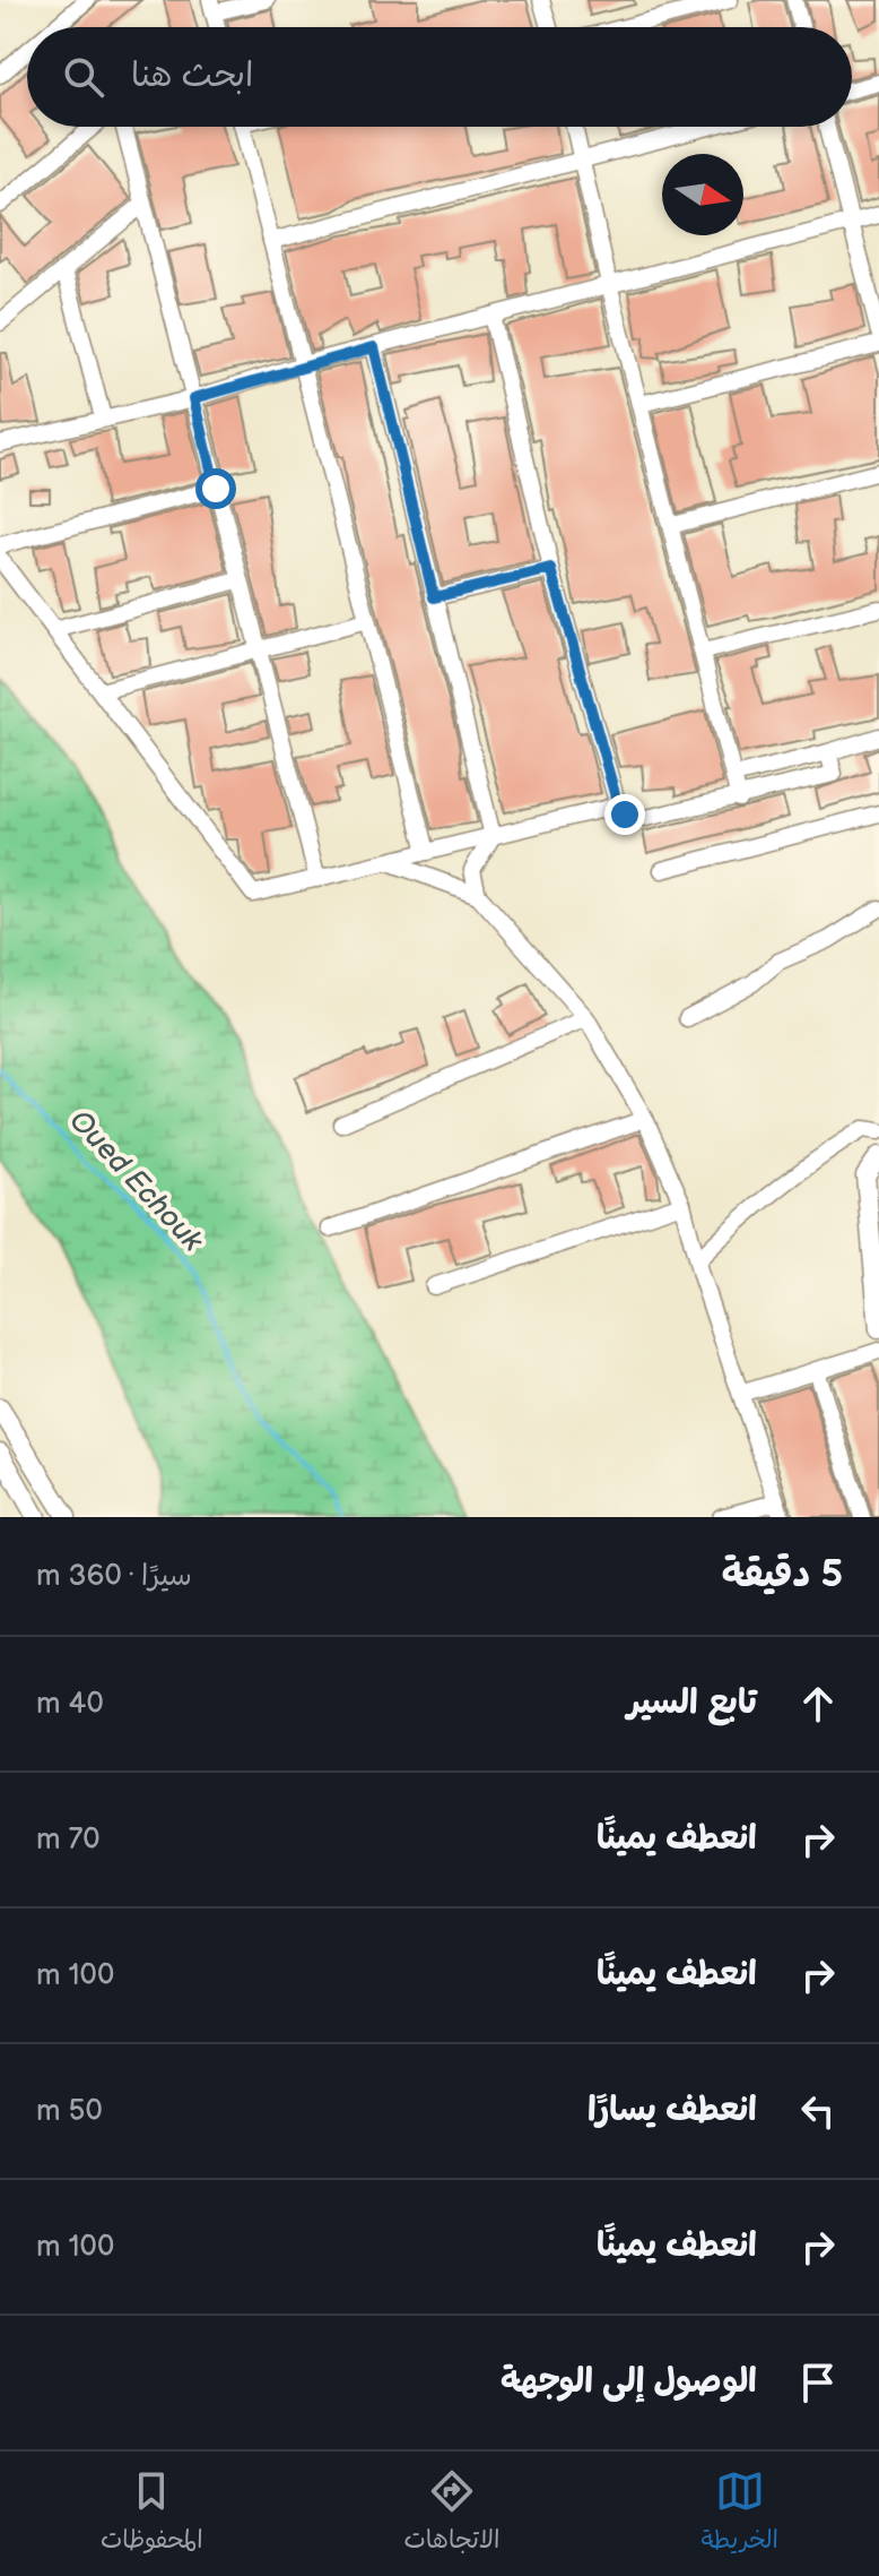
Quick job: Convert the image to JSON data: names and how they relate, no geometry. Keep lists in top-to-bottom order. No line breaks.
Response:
{"water":["Oued Echouk"],"north":"right","page":{"search":"ابحث هنا","heading":["5 دقيقة","سيرًا · 360 m"],"list":[["تابع السير","40 m"],["انعطف يمينًا","70 m"],["انعطف يمينًا","100 m"],["انعطف يسارًا","50 m"],["انعطف يمينًا","100 m"],"الوصول إلى الوجهة"],"nav":["الخريطة","الاتجاهات","المحفوظات"]}}
